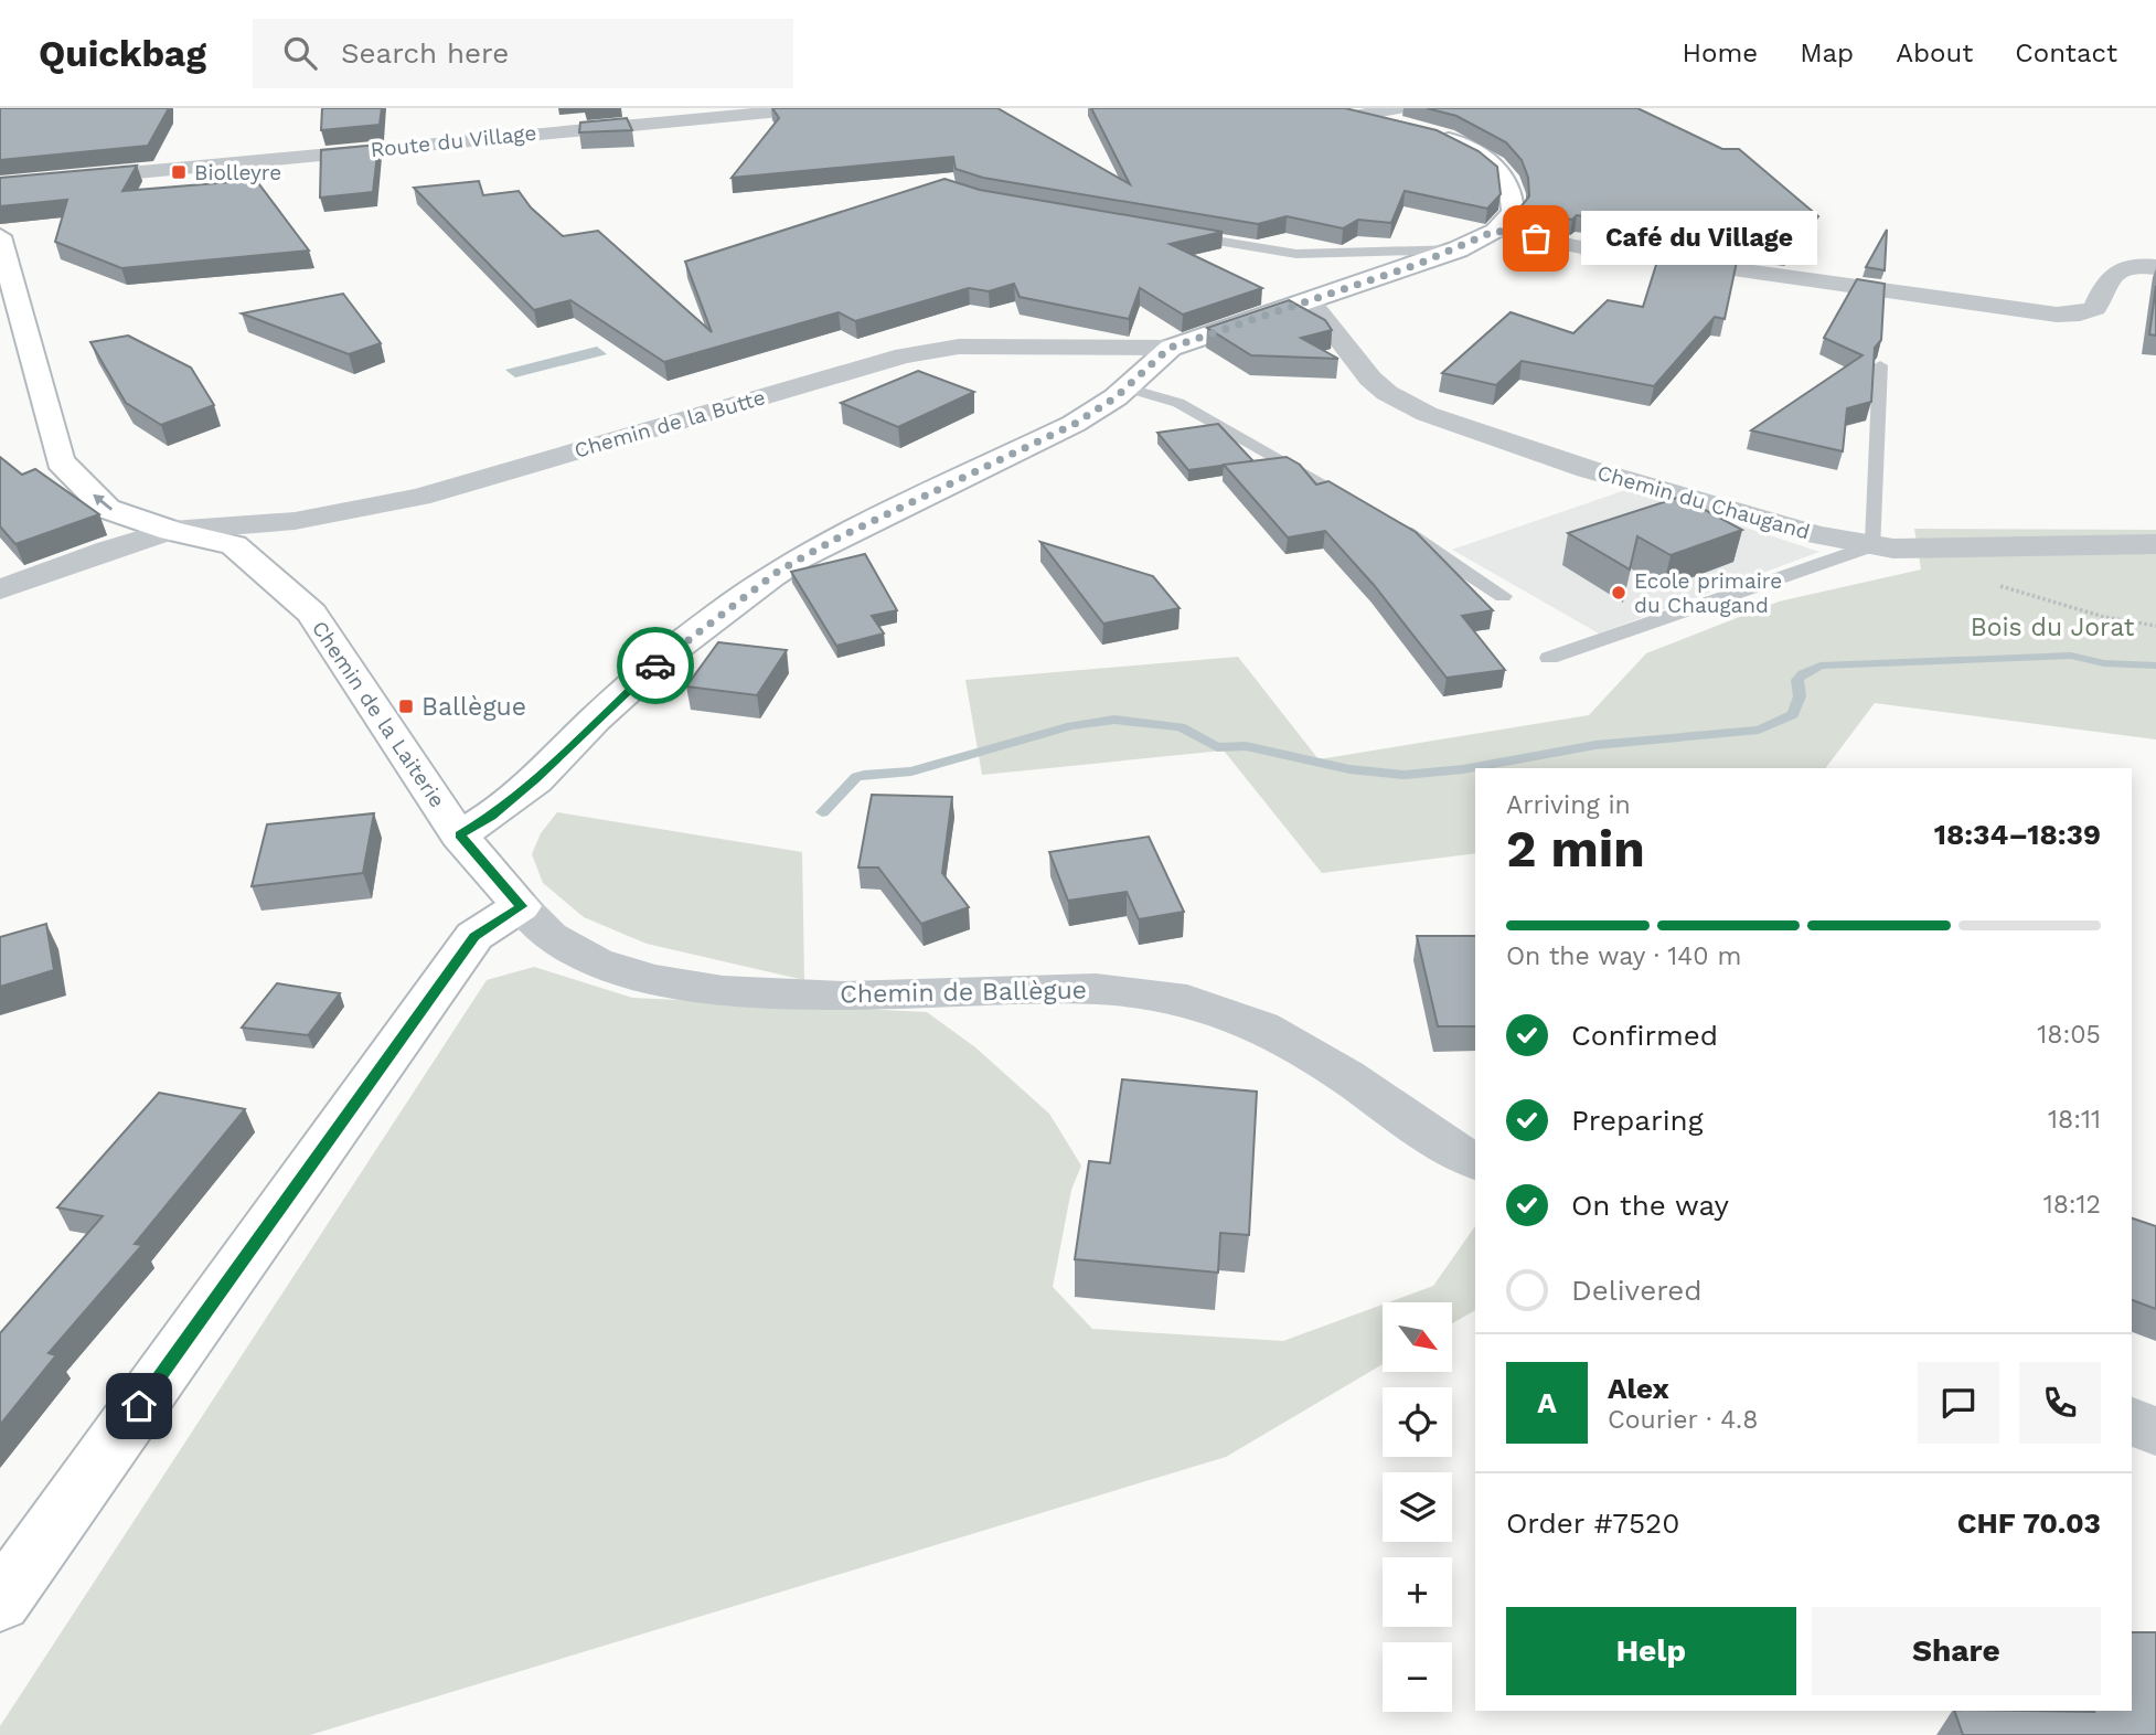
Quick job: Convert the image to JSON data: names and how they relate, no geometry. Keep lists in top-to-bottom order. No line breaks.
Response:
{"streets":{"street":["Route du Village","Chemin de la Butte","Chemin du Chaugand","Chemin de la Laiterie","Chemin de Ballègue"]},"crossings":[["Chemin de la Butte","Chemin de la Laiterie"],["Chemin de la Laiterie","Chemin de Ballègue"]],"one_way":["Chemin de la Laiterie"],"parks":["Bois du Jorat"],"places":{"transit":["Biolleyre","Ballègue"],"other":["Café du Village","Ecole primaire du Chaugand"]},"north":"bottom right","page":{"header":"Quickbag","search":"Search here","nav":["Home","Map","About","Contact"],"bubble":"Café du Village","heading":["2 min","Arriving in","18:34–18:39"],"panel":["Alex","Courier · 4.8","Order #7520","CHF 70.03"],"bar":"On the way · 140 m","list":[["Confirmed","18:05"],["Preparing","18:11"],["On the way","18:12"],"Delivered"],"map_buttons":["+","−"],"round":"A","buttons":["Help","Share"]}}
